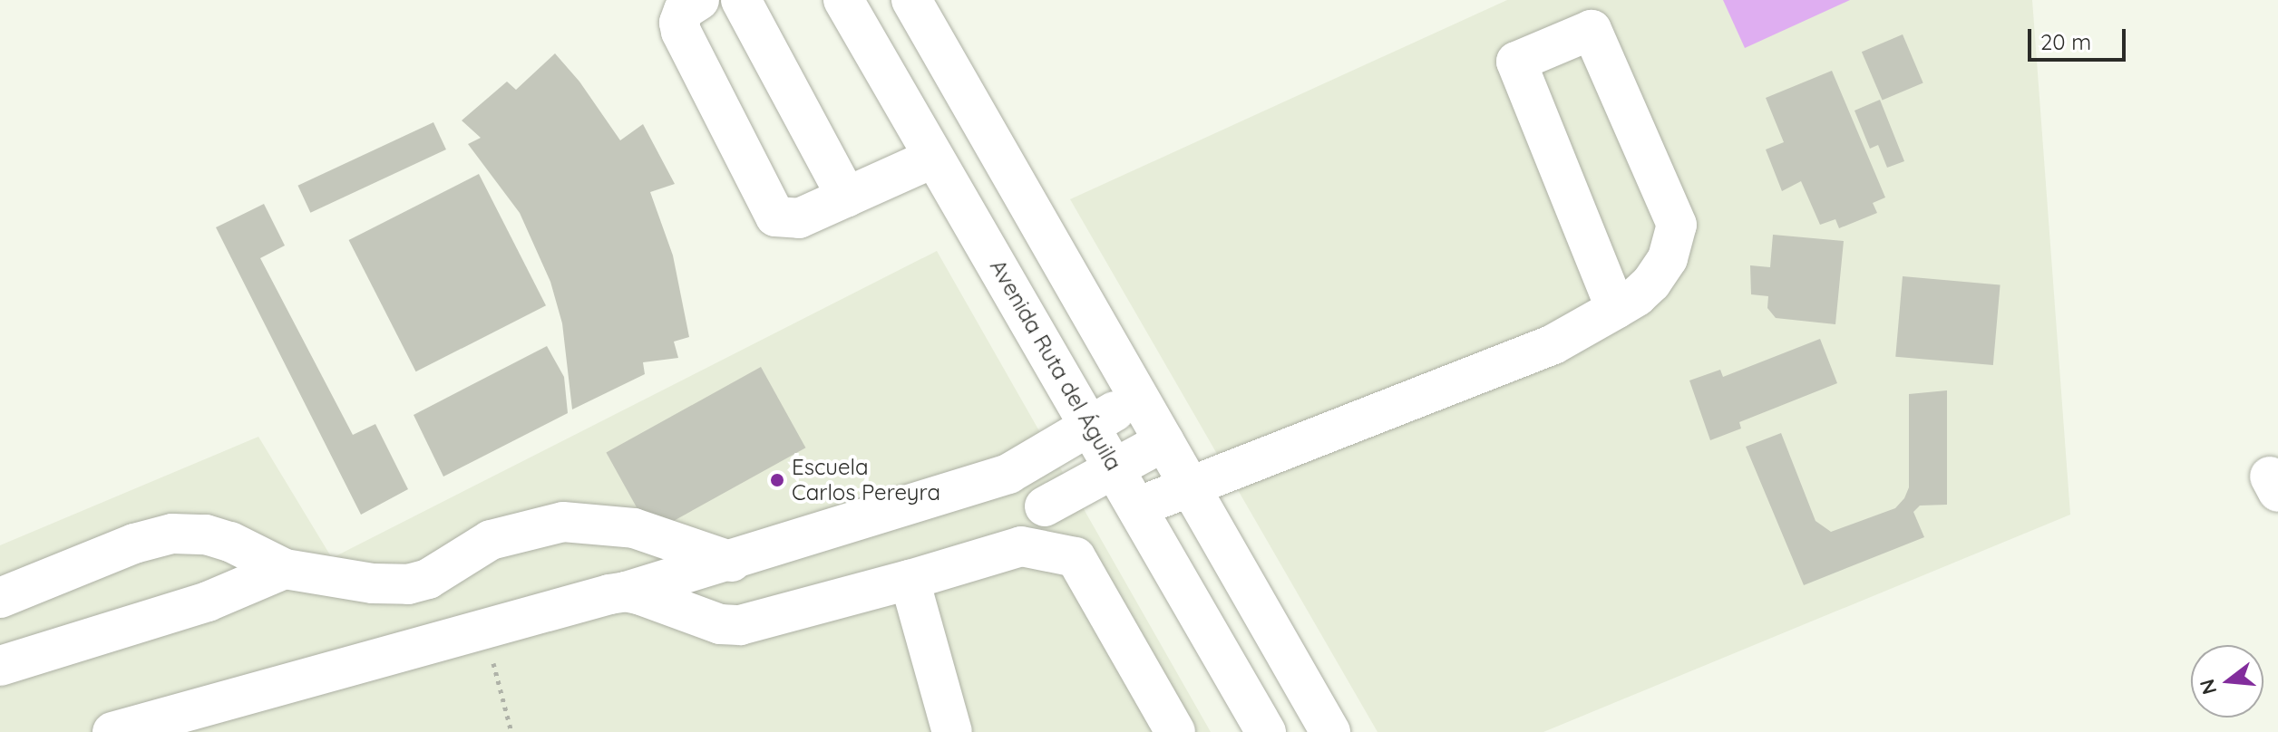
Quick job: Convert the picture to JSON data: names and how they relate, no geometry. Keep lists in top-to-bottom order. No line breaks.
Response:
{"streets":{"street":["Avenida Ruta del Águila"]},"places":["Escuela Carlos Pereyra"],"scale_bar":"20 m","north":"left"}
